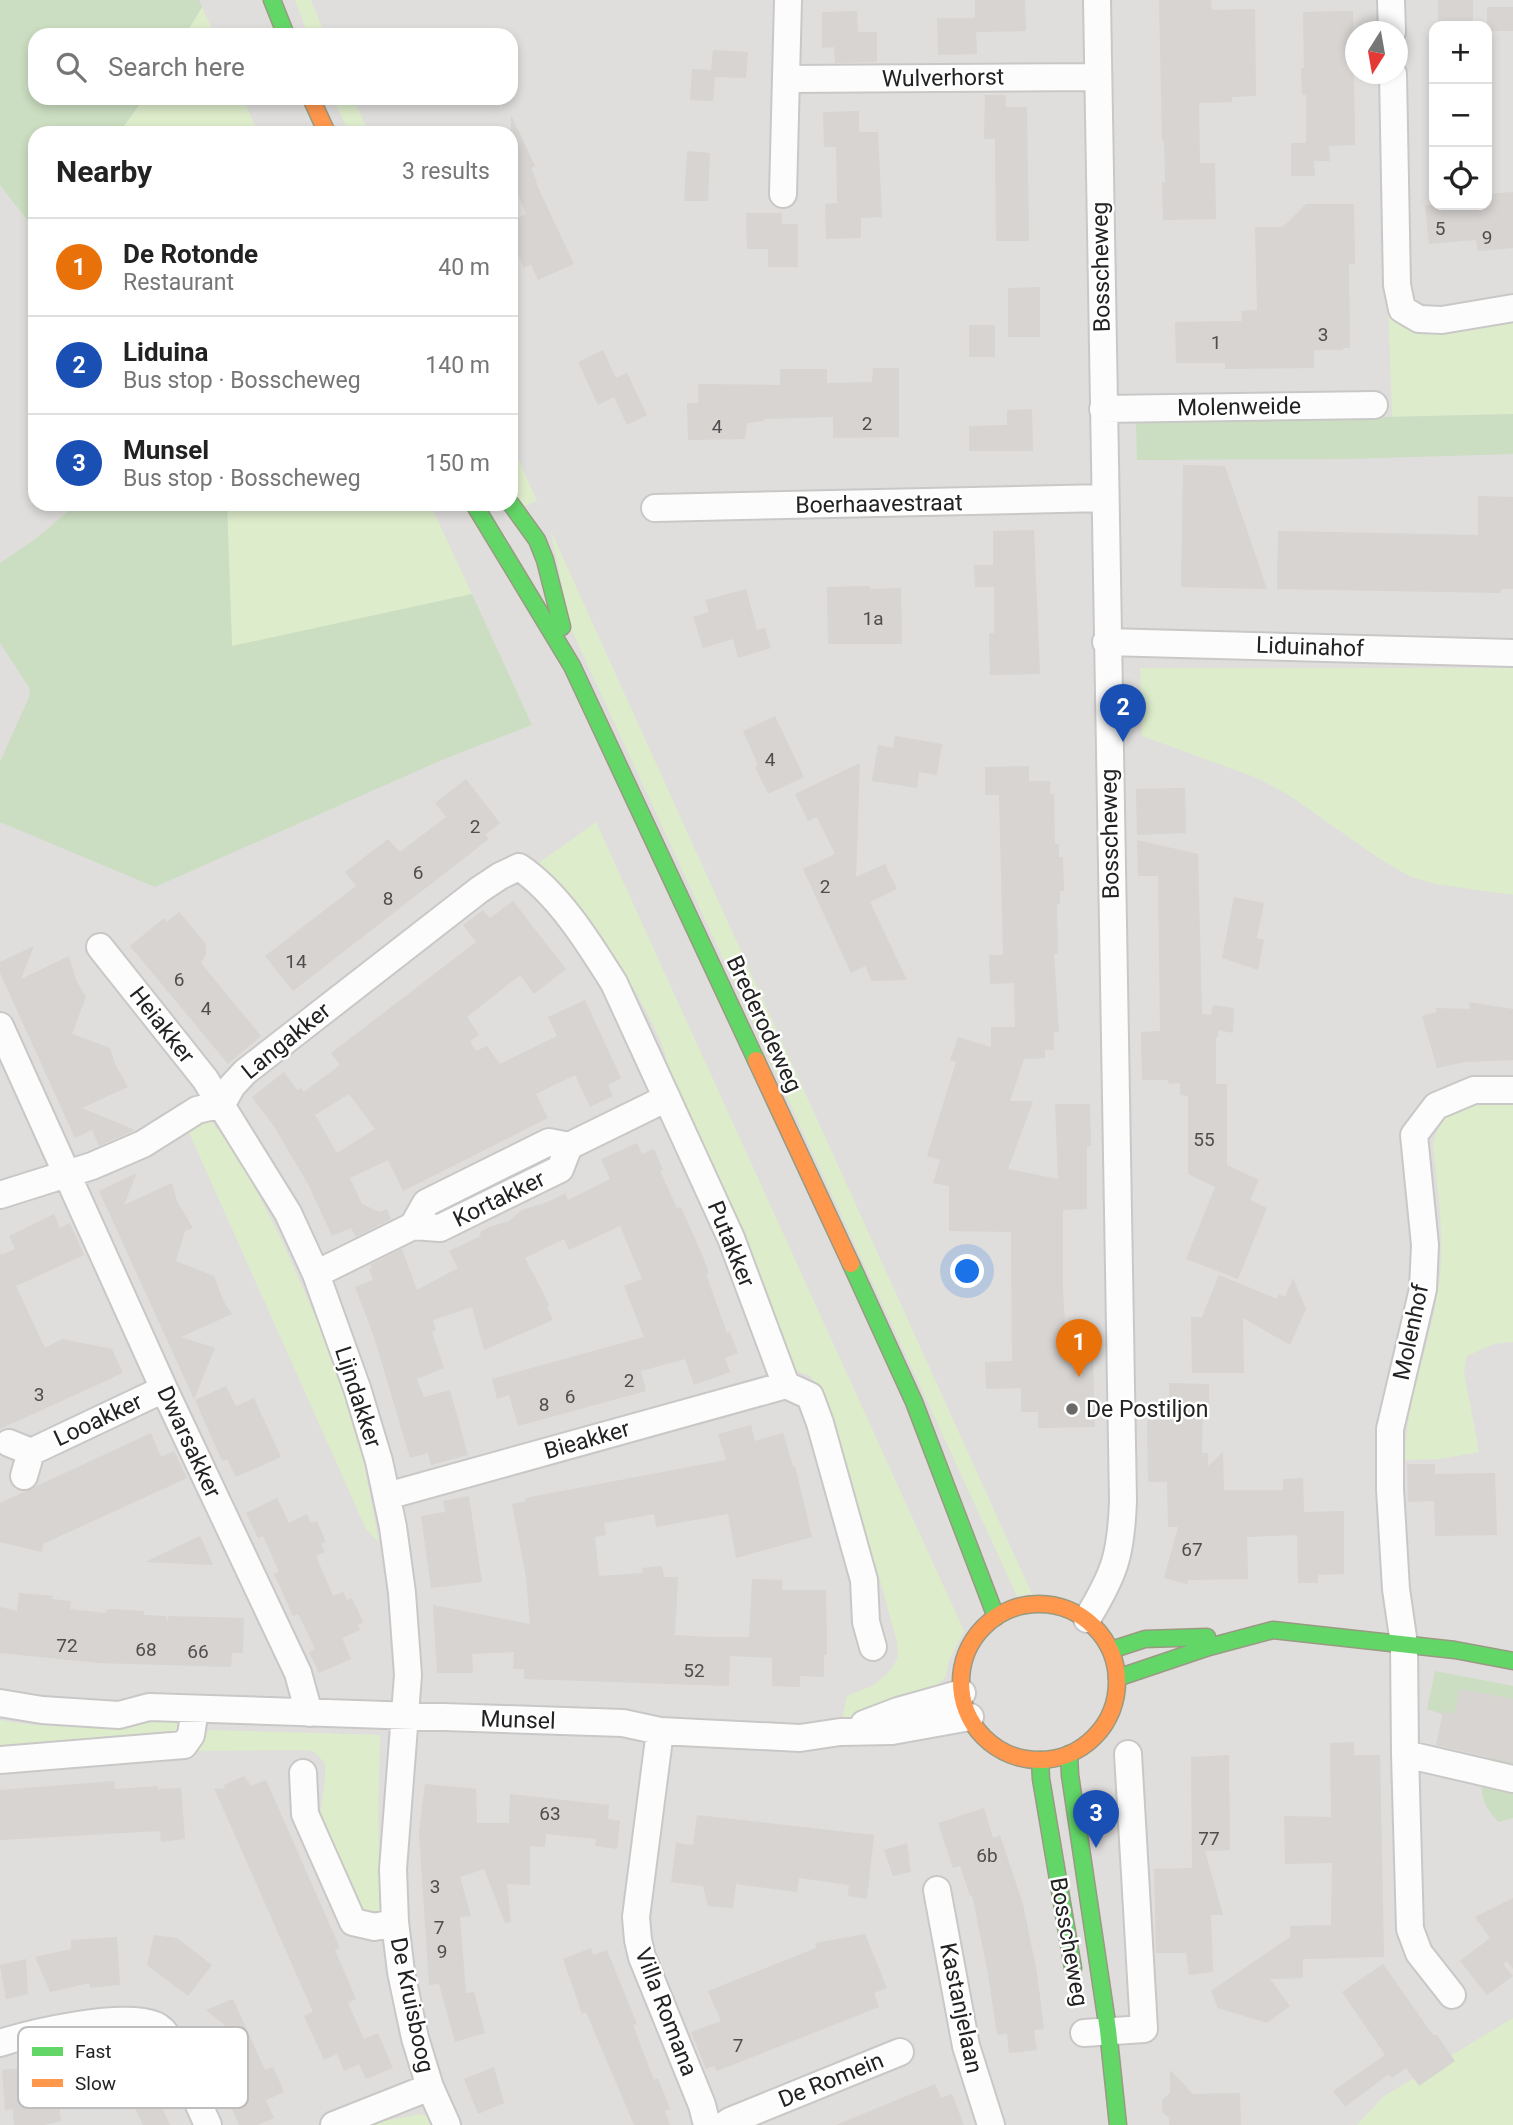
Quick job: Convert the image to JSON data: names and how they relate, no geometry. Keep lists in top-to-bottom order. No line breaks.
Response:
{"streets":{"main road":["Bosscheweg","Brederodeweg"],"street":["Wulverhorst","Molenweide","Boerhaavestraat","Liduinahof","Heiakker","Langakker","Kortakker","Putakker","Molenhof","Lijndakker","Looakker","Bieakker","Dwarsakker","Munsel","De Kruisboog","Kastanjelaan","Villa Romana","De Romein"]},"crossings":[["Wulverhorst","Bosscheweg"],["Bosscheweg","Molenweide"],["Bosscheweg","Boerhaavestraat"],["Bosscheweg","Liduinahof"],["Bosscheweg","Brederodeweg"],["Bosscheweg","Munsel"],["Brederodeweg","Munsel"],["Heiakker","Langakker"],["Heiakker","Lijndakker"],["Langakker","Putakker"],["Langakker","Lijndakker"],["Kortakker","Putakker"],["Kortakker","Lijndakker"],["Putakker","Bieakker"],["Lijndakker","Bieakker"],["Lijndakker","Munsel"],["Lijndakker","De Kruisboog"],["Looakker","Dwarsakker"],["Dwarsakker","Munsel"],["Munsel","De Kruisboog"],["Munsel","Villa Romana"]],"places":["De Postiljon"],"house_numbers":["5","9","3","1","2","4","1a","4","2","6","2","8","14","6","4","55","2","3","6","8","67","72","68","66","52","63","77","6b","3","7","9","7"],"legend":["Fast","Slow"],"north":"bottom","page":{"map_buttons":["+","−"],"search":"Search here","heading":["Nearby","3 results"],"list":[{"mark":"1","name":"De Rotonde","note":"Restaurant","value":"40 m"},{"mark":"2","name":"Liduina","note":"Bus stop · Bosscheweg","value":"140 m"},{"mark":"3","name":"Munsel","note":"Bus stop · Bosscheweg","value":"150 m"}],"pins":["2","1","3"]}}
